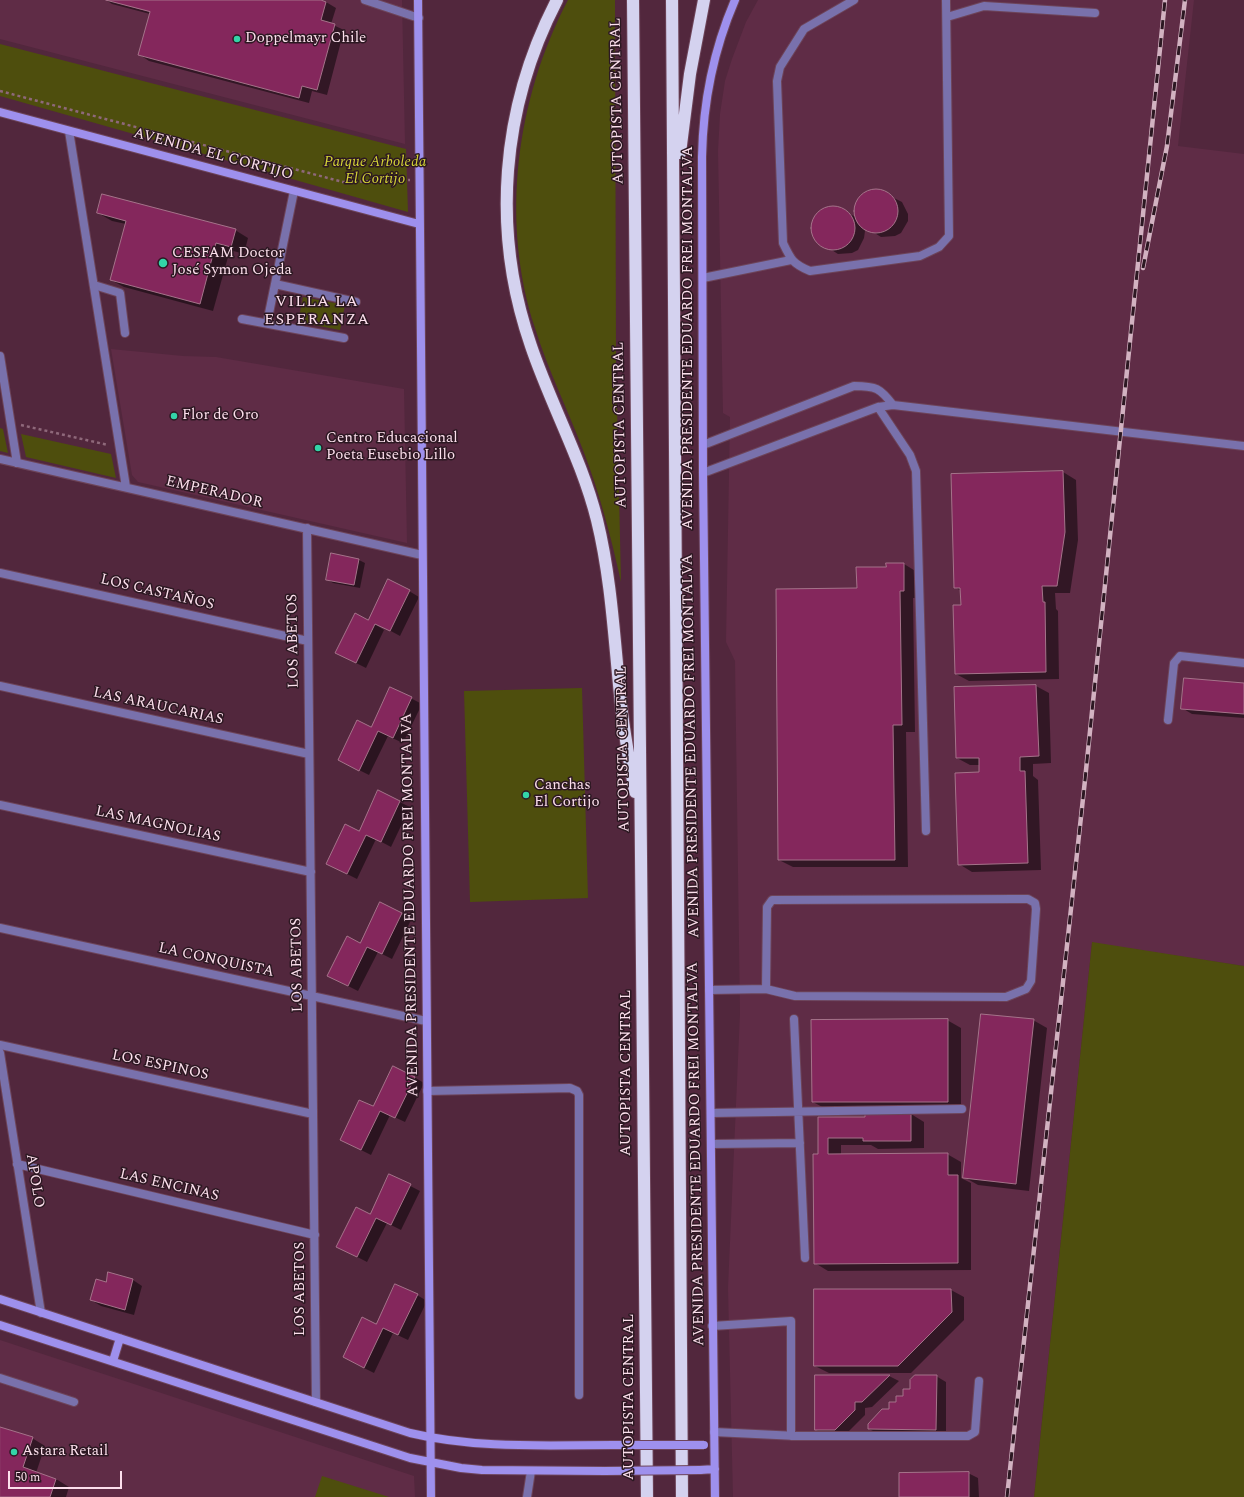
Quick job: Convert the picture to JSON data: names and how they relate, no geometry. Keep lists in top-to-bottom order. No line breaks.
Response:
{"streets":{"highway":["AUTOPISTA CENTRAL"],"main road":["AVENIDA EL CORTIJO","AVENIDA PRESIDENTE EDUARDO FREI MONTALVA"],"street":["EMPERADOR","LOS CASTAÑOS","LOS ABETOS","LAS ARAUCARIAS","LAS MAGNOLIAS","LA CONQUISTA","LOS ESPINOS","APOLO","LAS ENCINAS"]},"crossings":[["AVENIDA EL CORTIJO","AVENIDA PRESIDENTE EDUARDO FREI MONTALVA"],["AVENIDA PRESIDENTE EDUARDO FREI MONTALVA","EMPERADOR"],["AVENIDA PRESIDENTE EDUARDO FREI MONTALVA","LA CONQUISTA"],["EMPERADOR","LOS ABETOS"],["LOS CASTAÑOS","LOS ABETOS"],["LOS ABETOS","LAS ARAUCARIAS"],["LOS ABETOS","LAS MAGNOLIAS"],["LOS ABETOS","LA CONQUISTA"],["LOS ABETOS","LOS ESPINOS"],["LOS ABETOS","LAS ENCINAS"],["APOLO","LAS ENCINAS"]],"districts":["VILLA LA ESPERANZA"],"parks":["Parque Arboleda El Cortijo"],"places":["Doppelmayr Chile","CESFAM Doctor José Symon Ojeda","Flor de Oro","Centro Educacional Poeta Eusebio Lillo","Canchas El Cortijo","Astara Retail"],"scale_bar":"50 m"}
